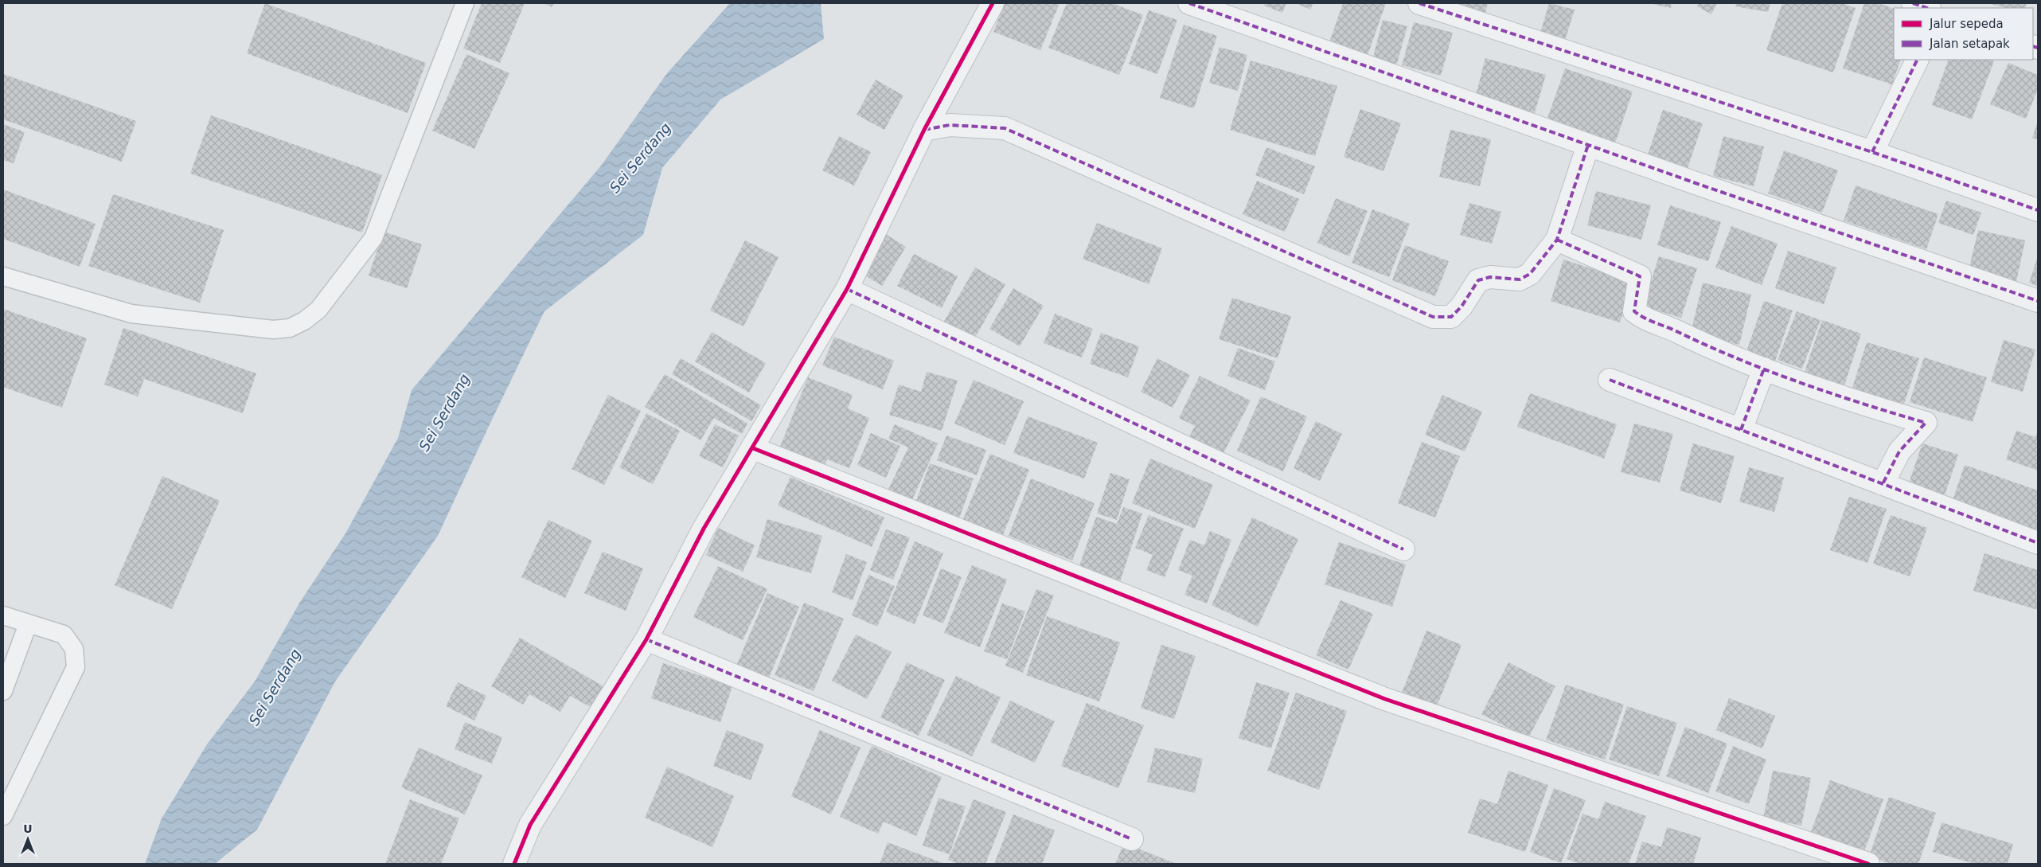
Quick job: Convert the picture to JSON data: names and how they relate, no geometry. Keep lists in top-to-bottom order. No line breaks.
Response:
{"water":["Sei Serdang"],"legend":["Jalur sepeda","Jalan setapak"],"north":"top"}
